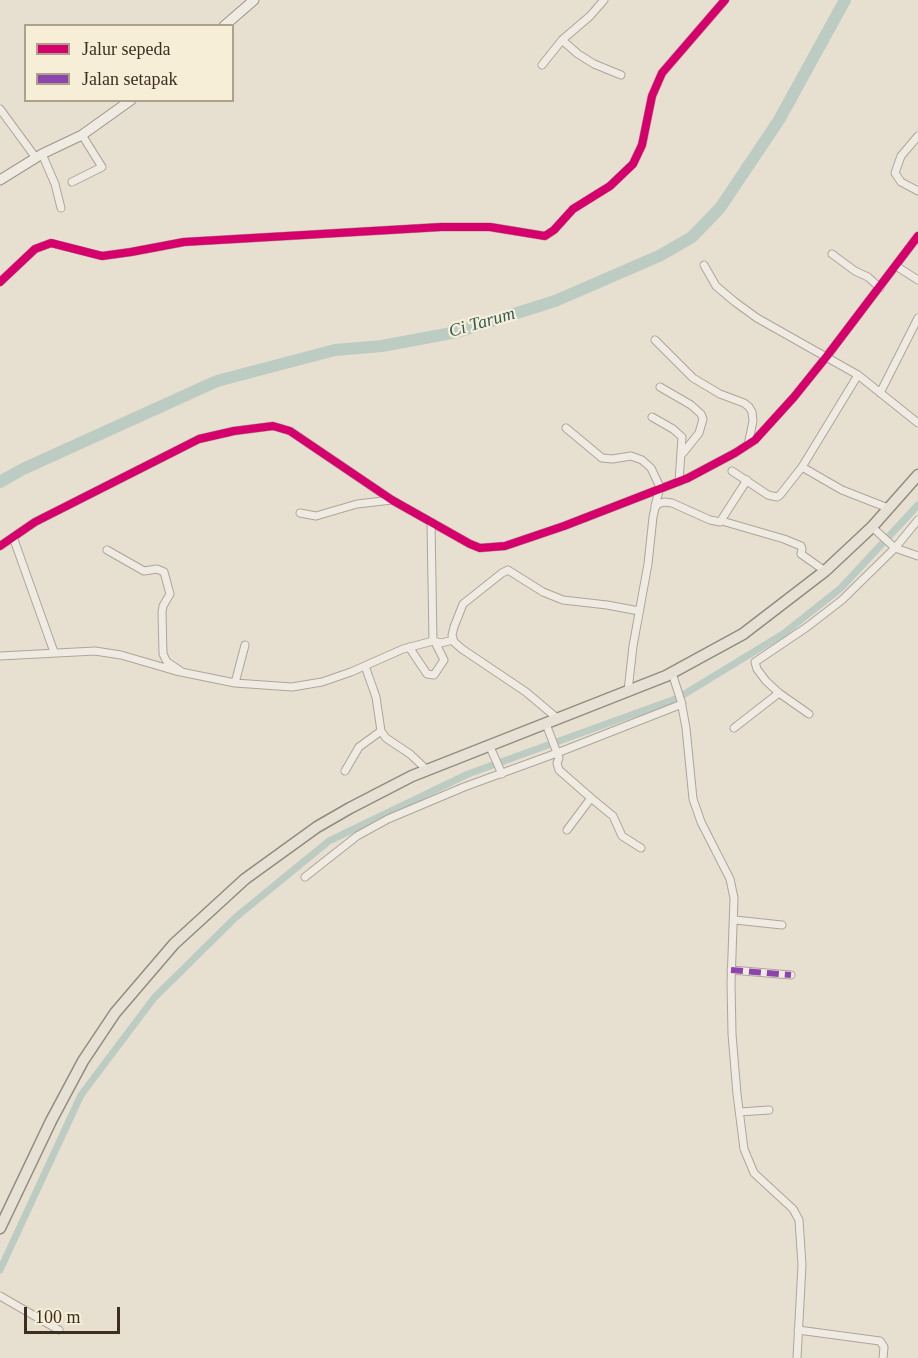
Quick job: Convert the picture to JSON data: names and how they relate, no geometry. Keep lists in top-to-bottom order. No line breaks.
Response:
{"water":["Ci Tarum"],"legend":["Jalur sepeda","Jalan setapak"],"scale_bar":"100 m"}
